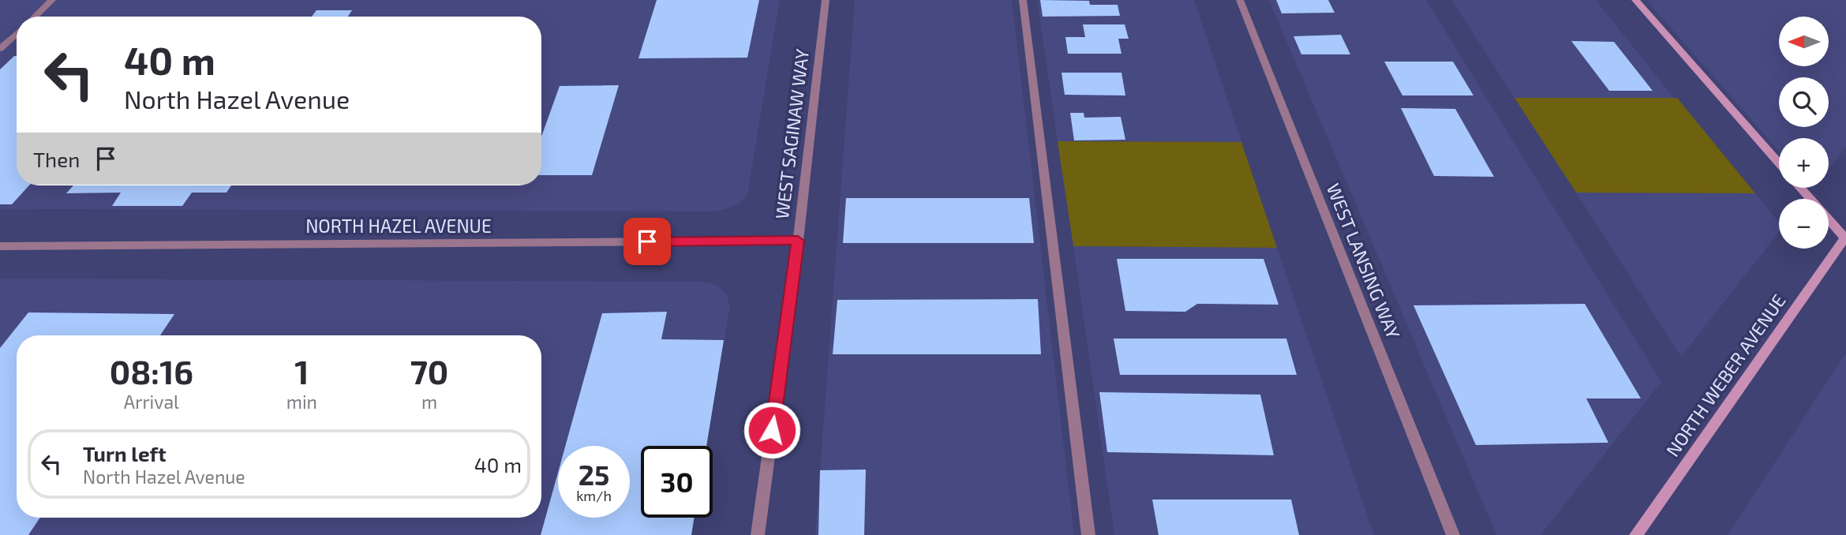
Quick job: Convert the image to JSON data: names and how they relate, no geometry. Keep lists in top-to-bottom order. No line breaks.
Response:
{"streets":{"main road":["NORTH WEBER AVENUE"],"street":["WEST SAGINAW WAY","NORTH HAZEL AVENUE","WEST LANSING WAY"]},"crossings":[["WEST SAGINAW WAY","NORTH HAZEL AVENUE"]],"north":"left","page":{"map_buttons":["+","−"],"turn":["40 m","North Hazel Avenue"],"then":"Then","eta":["08:16","Arrival","1","min","70","m"],"list":[{"name":"Turn left","note":"North Hazel Avenue","value":"40 m"}],"speed":"25 km/h","limit":"30"}}
